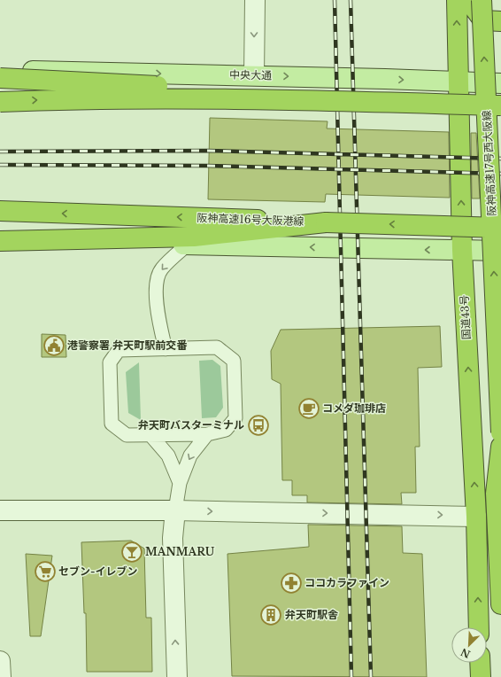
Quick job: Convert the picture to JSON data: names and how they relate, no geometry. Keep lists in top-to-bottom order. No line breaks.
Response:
{"streets":{"highway":["阪神高速17号西大阪線","阪神高速16号大阪港線","国道43号"],"main road":["中央大通"]},"crossings":[["中央大通","国道43号"]],"one_way":["阪神高速17号西大阪線","国道43号"],"places":{"public building":["港警察署 弁天町駅前交番"],"cafe":["コメダ珈琲店"],"bus stop":["弁天町バスターミナル"],"bar":["MANMARU"],"supermarket":["セブン-イレブン"],"pharmacy":["ココカラファイン"],"building":["弁天町駅舎"]},"north":"bottom left"}
